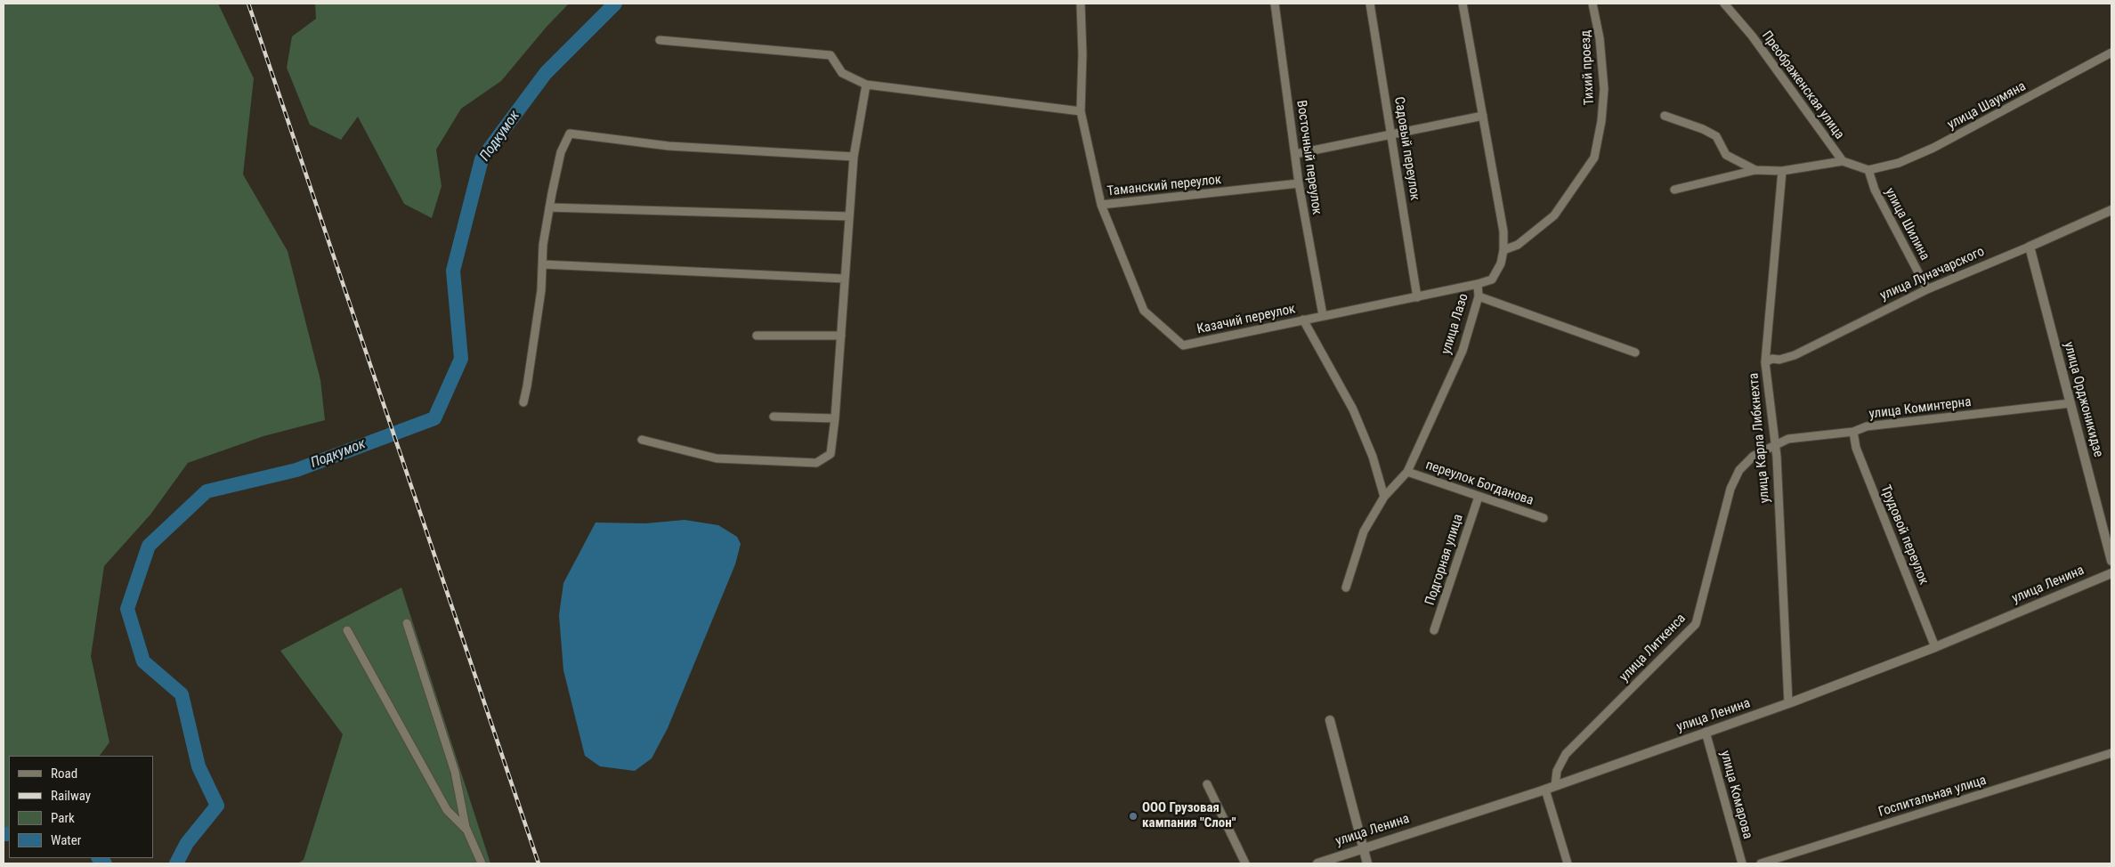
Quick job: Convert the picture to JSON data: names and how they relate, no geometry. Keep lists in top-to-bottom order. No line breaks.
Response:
{"streets":{"street":["Тихий проезд","Преображенская улица","улица Шаумяна","Садовый переулок","Восточный переулок","Таманский переулок","улица Шилина","улица Луначарского","Казачий переулок","улица Лазо","улица Орджоникидзе","улица Коминтерна","улица Карла Либкнехта","переулок Богданова","Трудовой переулок","Подгорная улица","улица Ленина","улица Литкенса","улица Комарова","Госпитальная улица"]},"crossings":[["Тихий проезд","улица Лазо"],["улица Шаумяна","улица Шилина"],["Садовый переулок","Казачий переулок"],["Восточный переулок","Таманский переулок"],["Восточный переулок","Казачий переулок"],["Таманский переулок","Казачий переулок"],["улица Шилина","улица Луначарского"],["улица Луначарского","улица Орджоникидзе"],["улица Луначарского","улица Карла Либкнехта"],["Казачий переулок","улица Лазо"],["улица Лазо","переулок Богданова"],["улица Орджоникидзе","улица Коминтерна"],["улица Коминтерна","улица Карла Либкнехта"],["улица Коминтерна","Трудовой переулок"],["улица Коминтерна","улица Литкенса"],["улица Карла Либкнехта","улица Ленина"],["улица Карла Либкнехта","улица Литкенса"],["переулок Богданова","Подгорная улица"],["Трудовой переулок","улица Ленина"],["улица Ленина","улица Литкенса"],["улица Ленина","улица Комарова"]],"water":["Подкумок"],"places":["ООО Грузовая кампания \"Слон\""],"legend":["Road","Railway","Park","Water"]}
